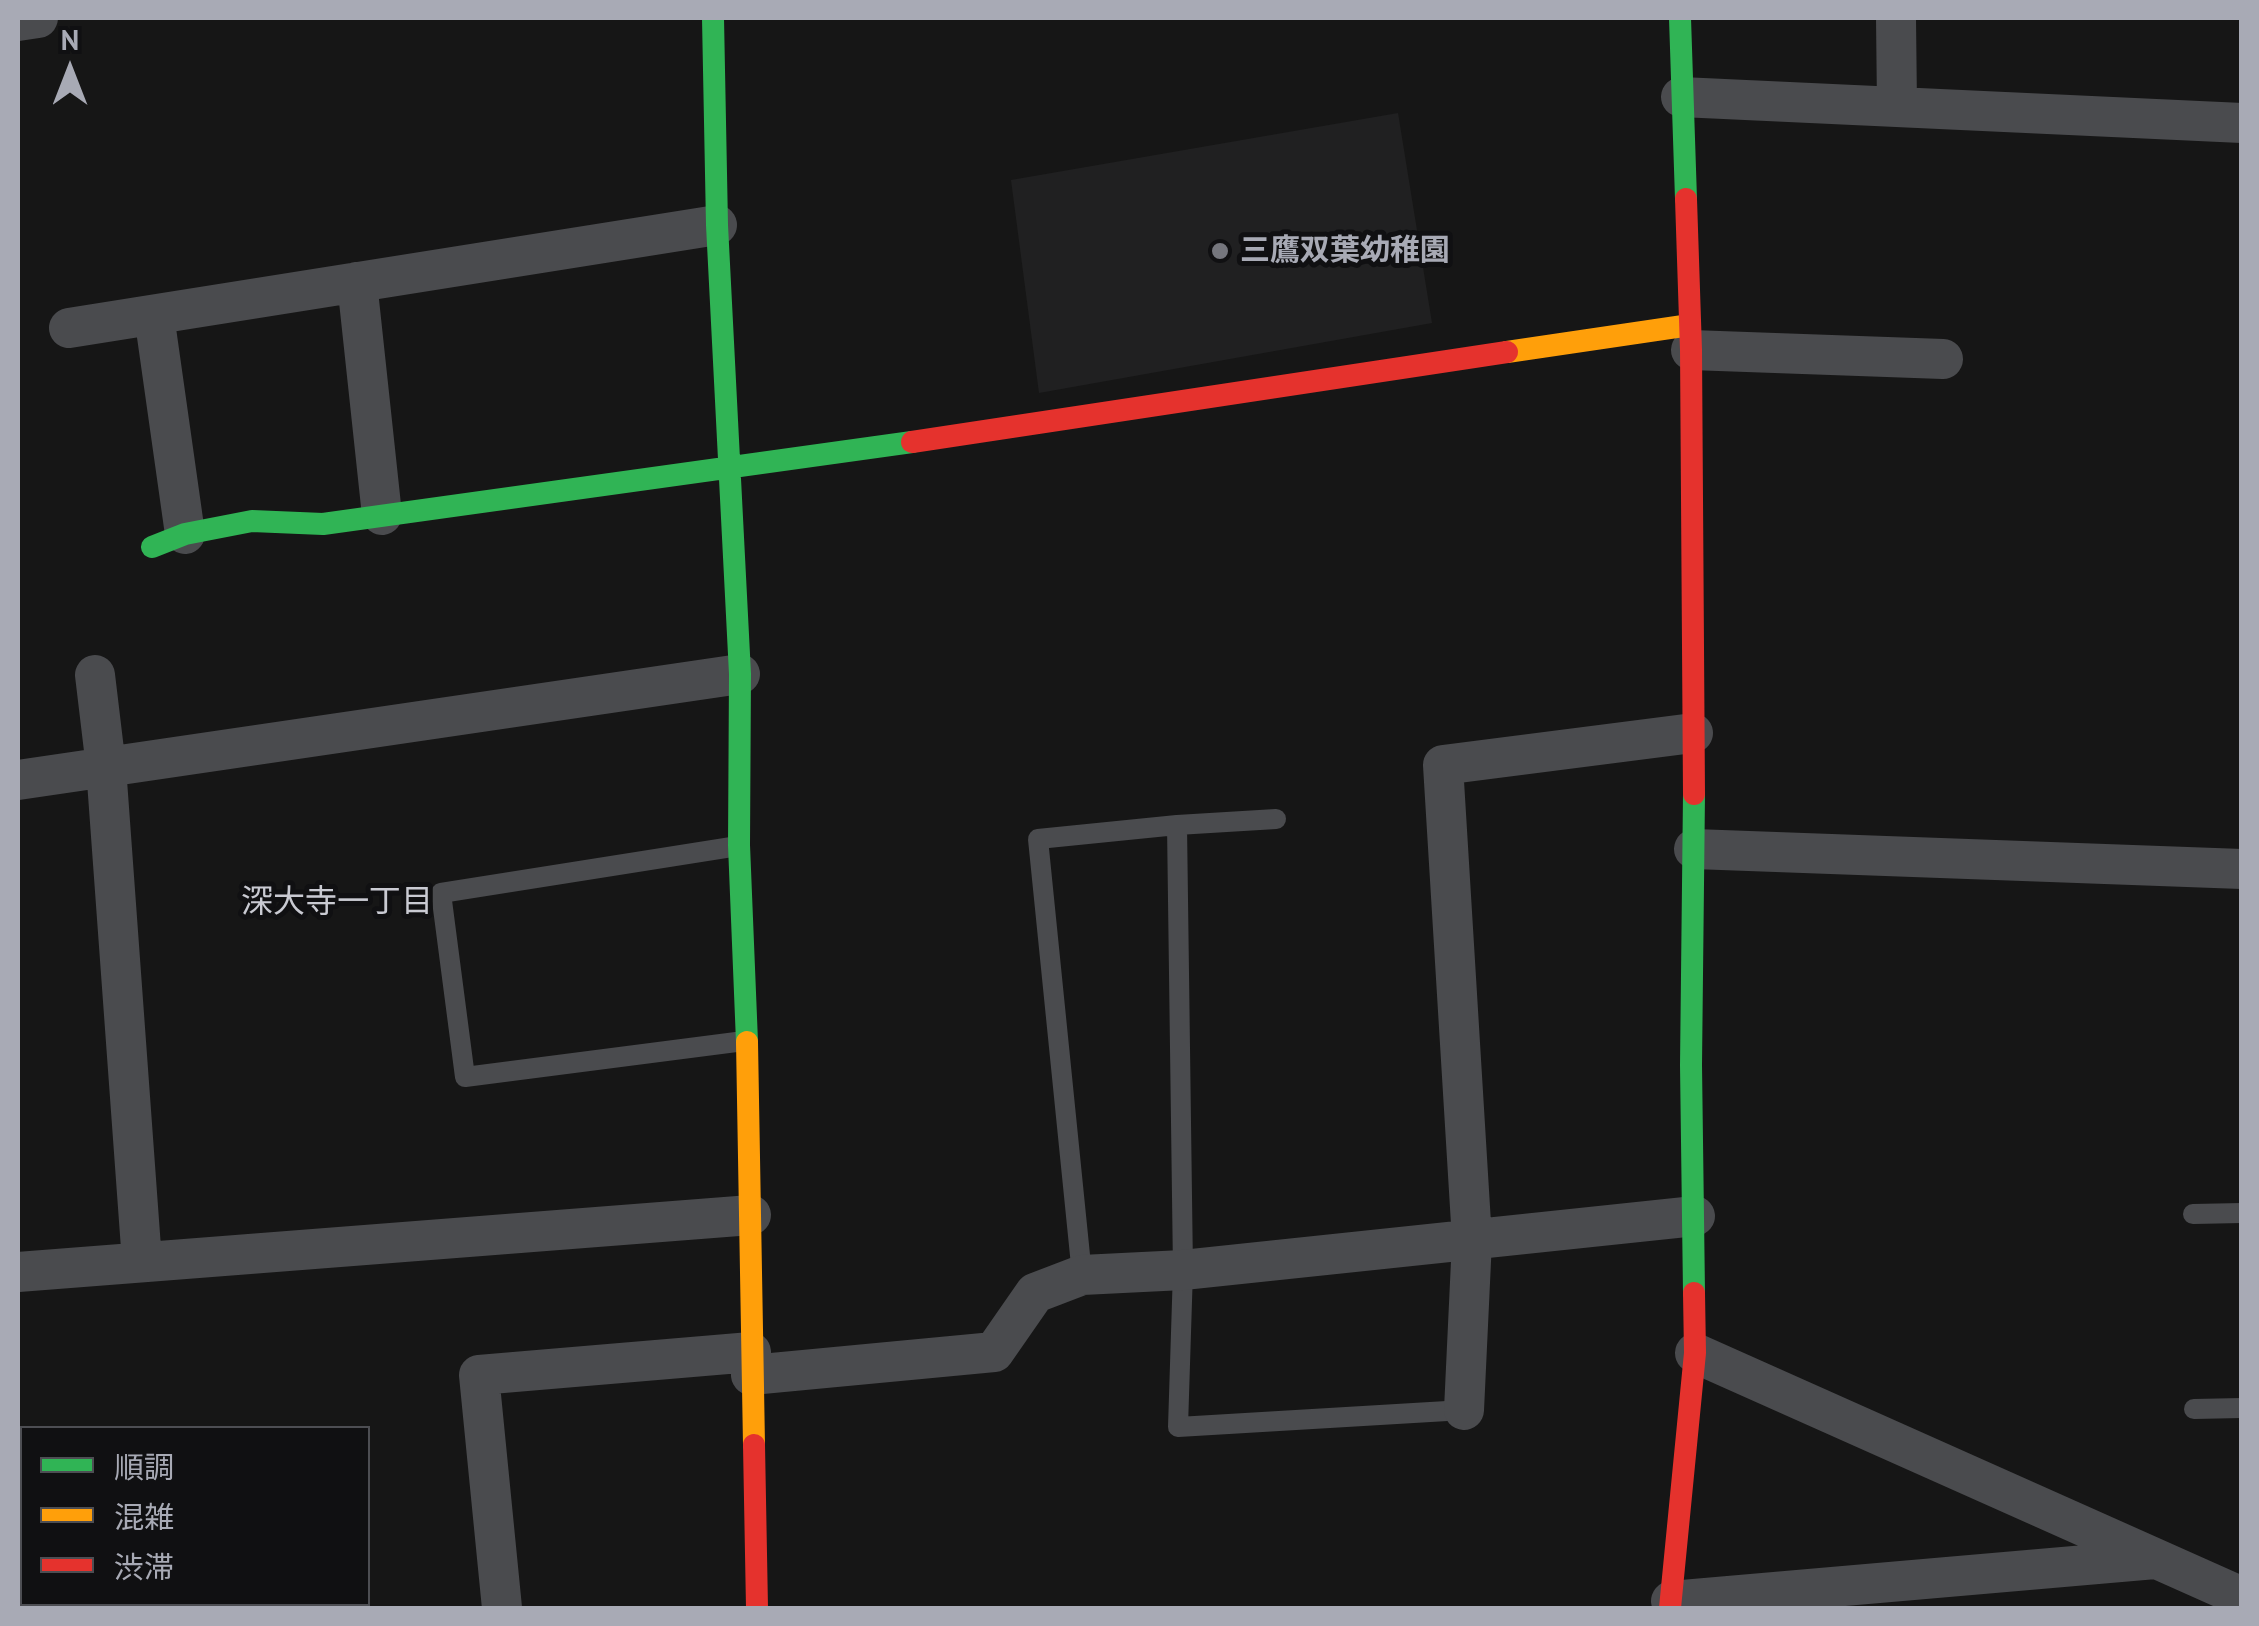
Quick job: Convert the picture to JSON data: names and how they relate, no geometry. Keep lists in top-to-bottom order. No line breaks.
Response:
{"districts":["深大寺一丁目"],"places":["三鷹双葉幼稚園"],"legend":["順調","混雑","渋滞"],"north":"top"}
